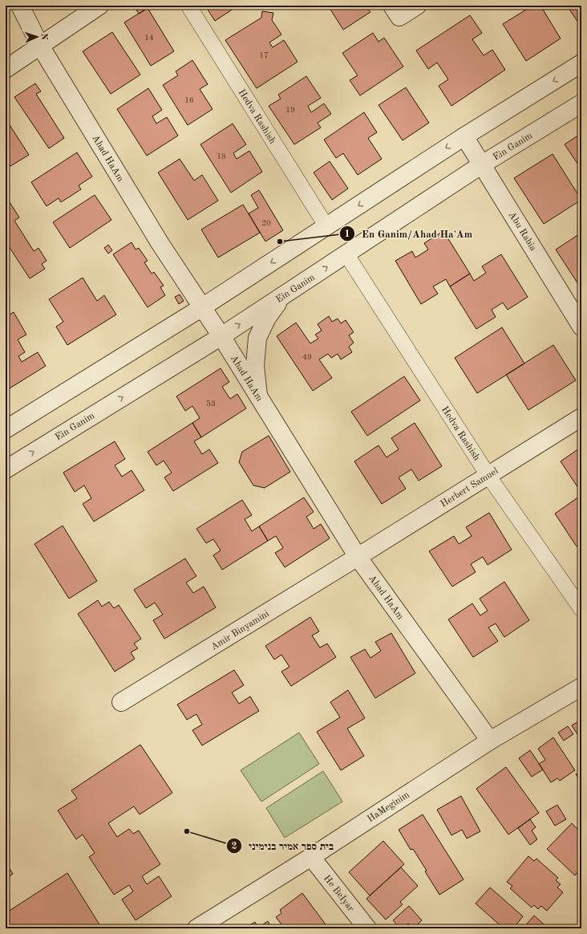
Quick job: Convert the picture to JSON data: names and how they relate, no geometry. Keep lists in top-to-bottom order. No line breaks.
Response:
{"streets":{"street":["Hedva Rashish","Ein Ganim","Ahad HaAm","Abu Rabia","Herbert Samuel","Amir Binyamini","HaMeginim","He BeIyar"]},"crossings":[["Hedva Rashish","Ein Ganim"],["Hedva Rashish","Herbert Samuel"],["Ein Ganim","Ahad HaAm"],["Ein Ganim","Abu Rabia"],["Ahad HaAm","Herbert Samuel"],["Ahad HaAm","Amir Binyamini"],["Ahad HaAm","HaMeginim"],["Herbert Samuel","Amir Binyamini"],["HaMeginim","He BeIyar"]],"places":["En Ganim/Ahad Ha'Am","בית ספר אמיר בנימיני"],"house_numbers":["14","17","16","19","18","20","49","53"],"north":"right"}
